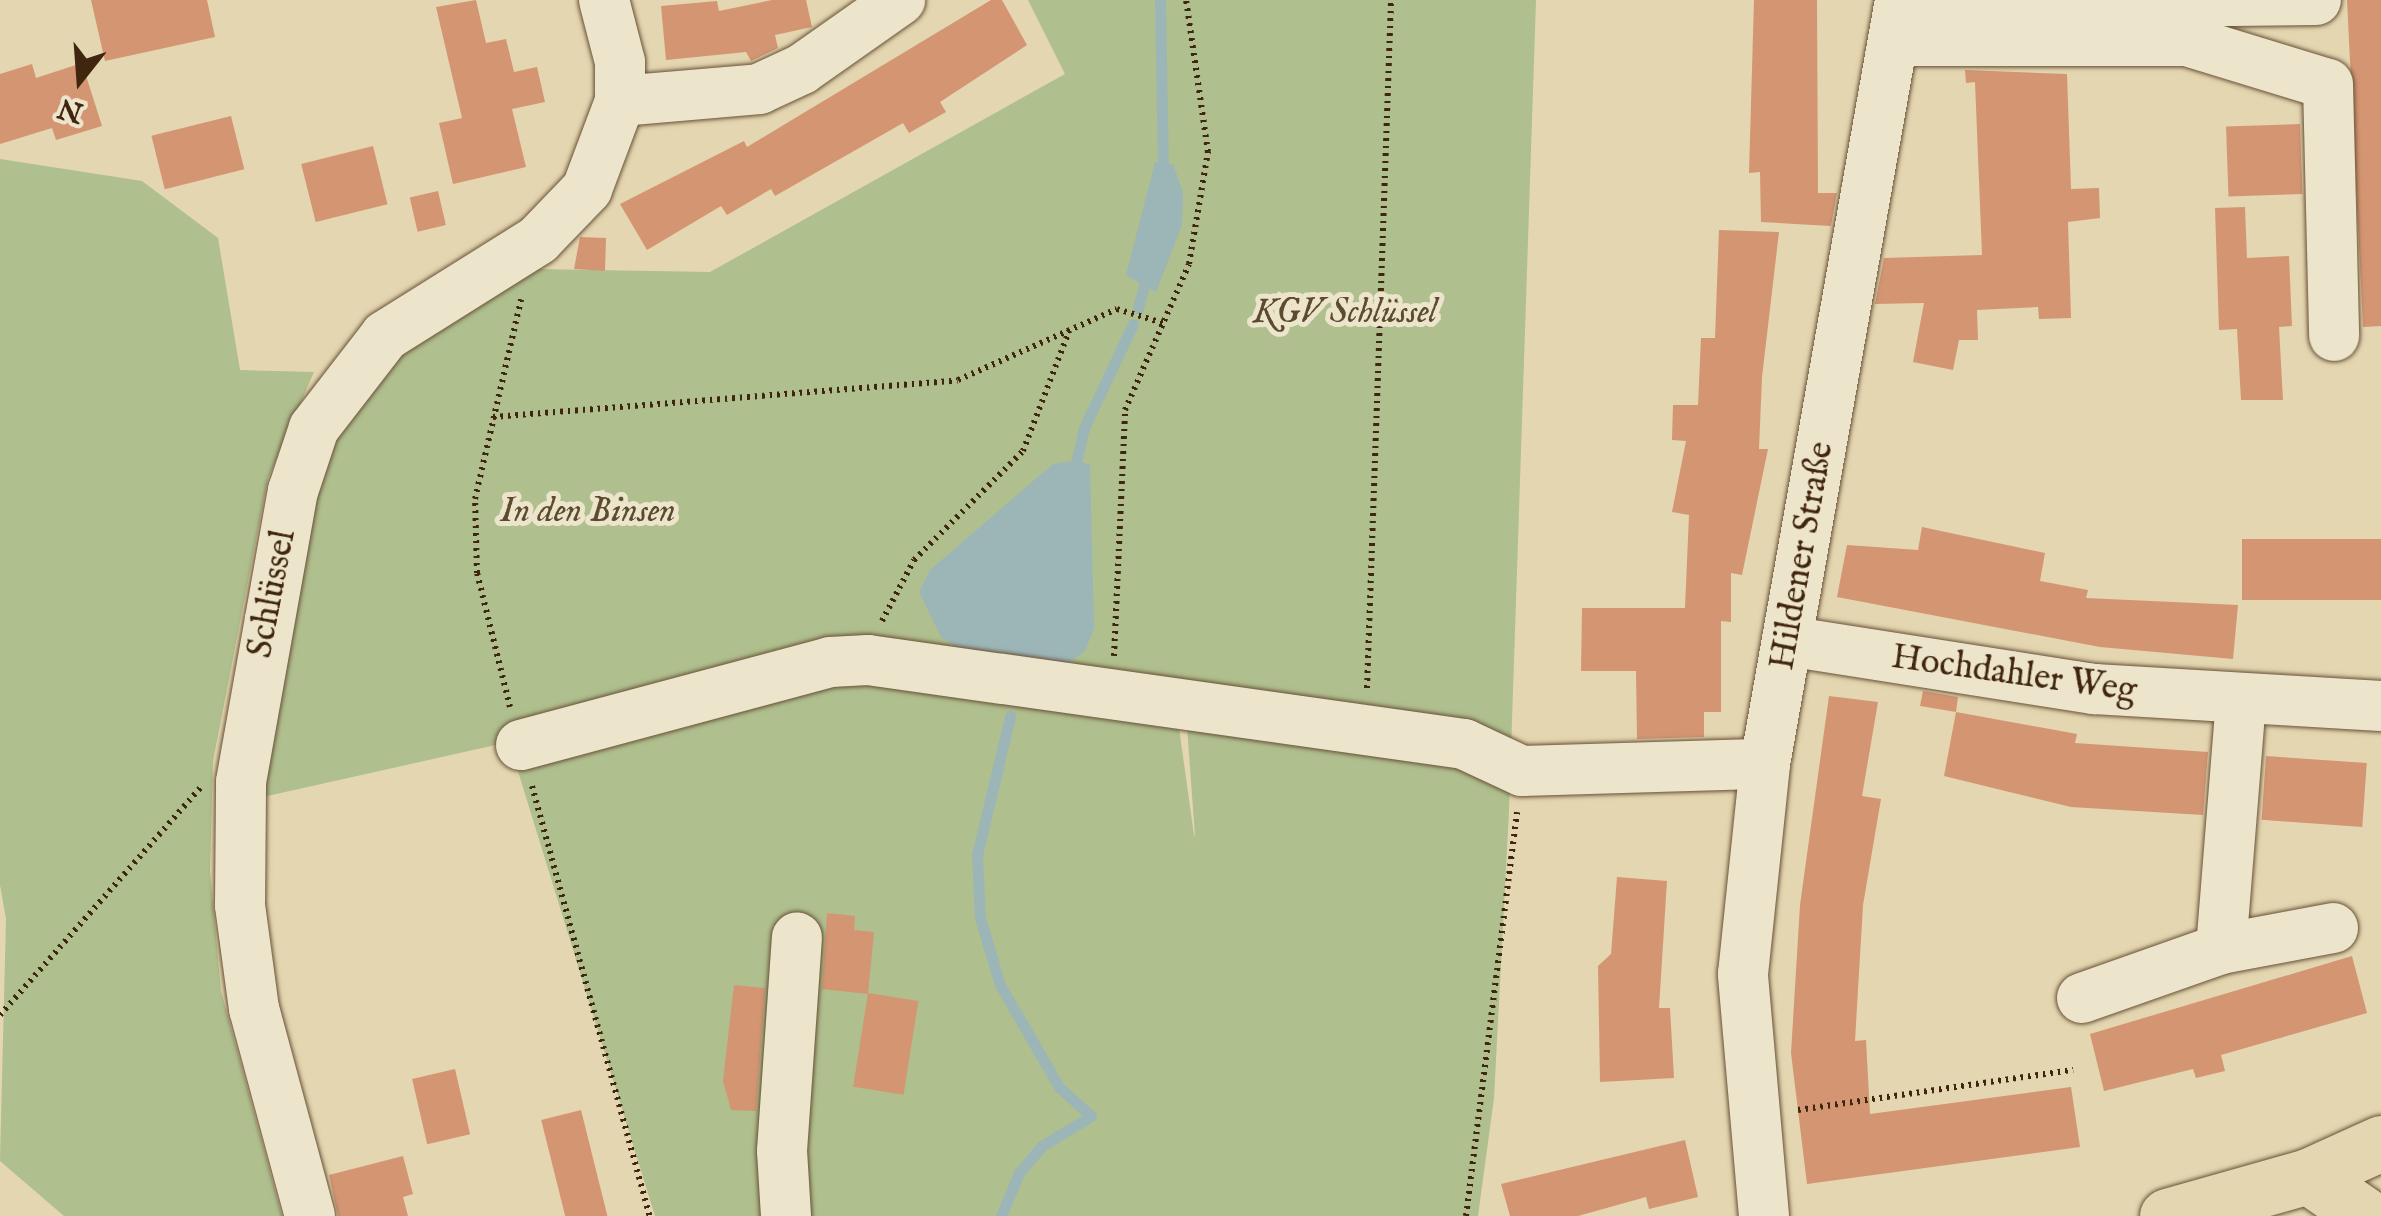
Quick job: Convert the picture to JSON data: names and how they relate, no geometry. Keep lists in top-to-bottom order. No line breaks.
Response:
{"streets":{"street":["Hildener Straße","Schlüssel","Hochdahler Weg"]},"crossings":[["Hildener Straße","Hochdahler Weg"]],"parks":["KGV Schlüssel","In den Binsen"],"north":"bottom"}
